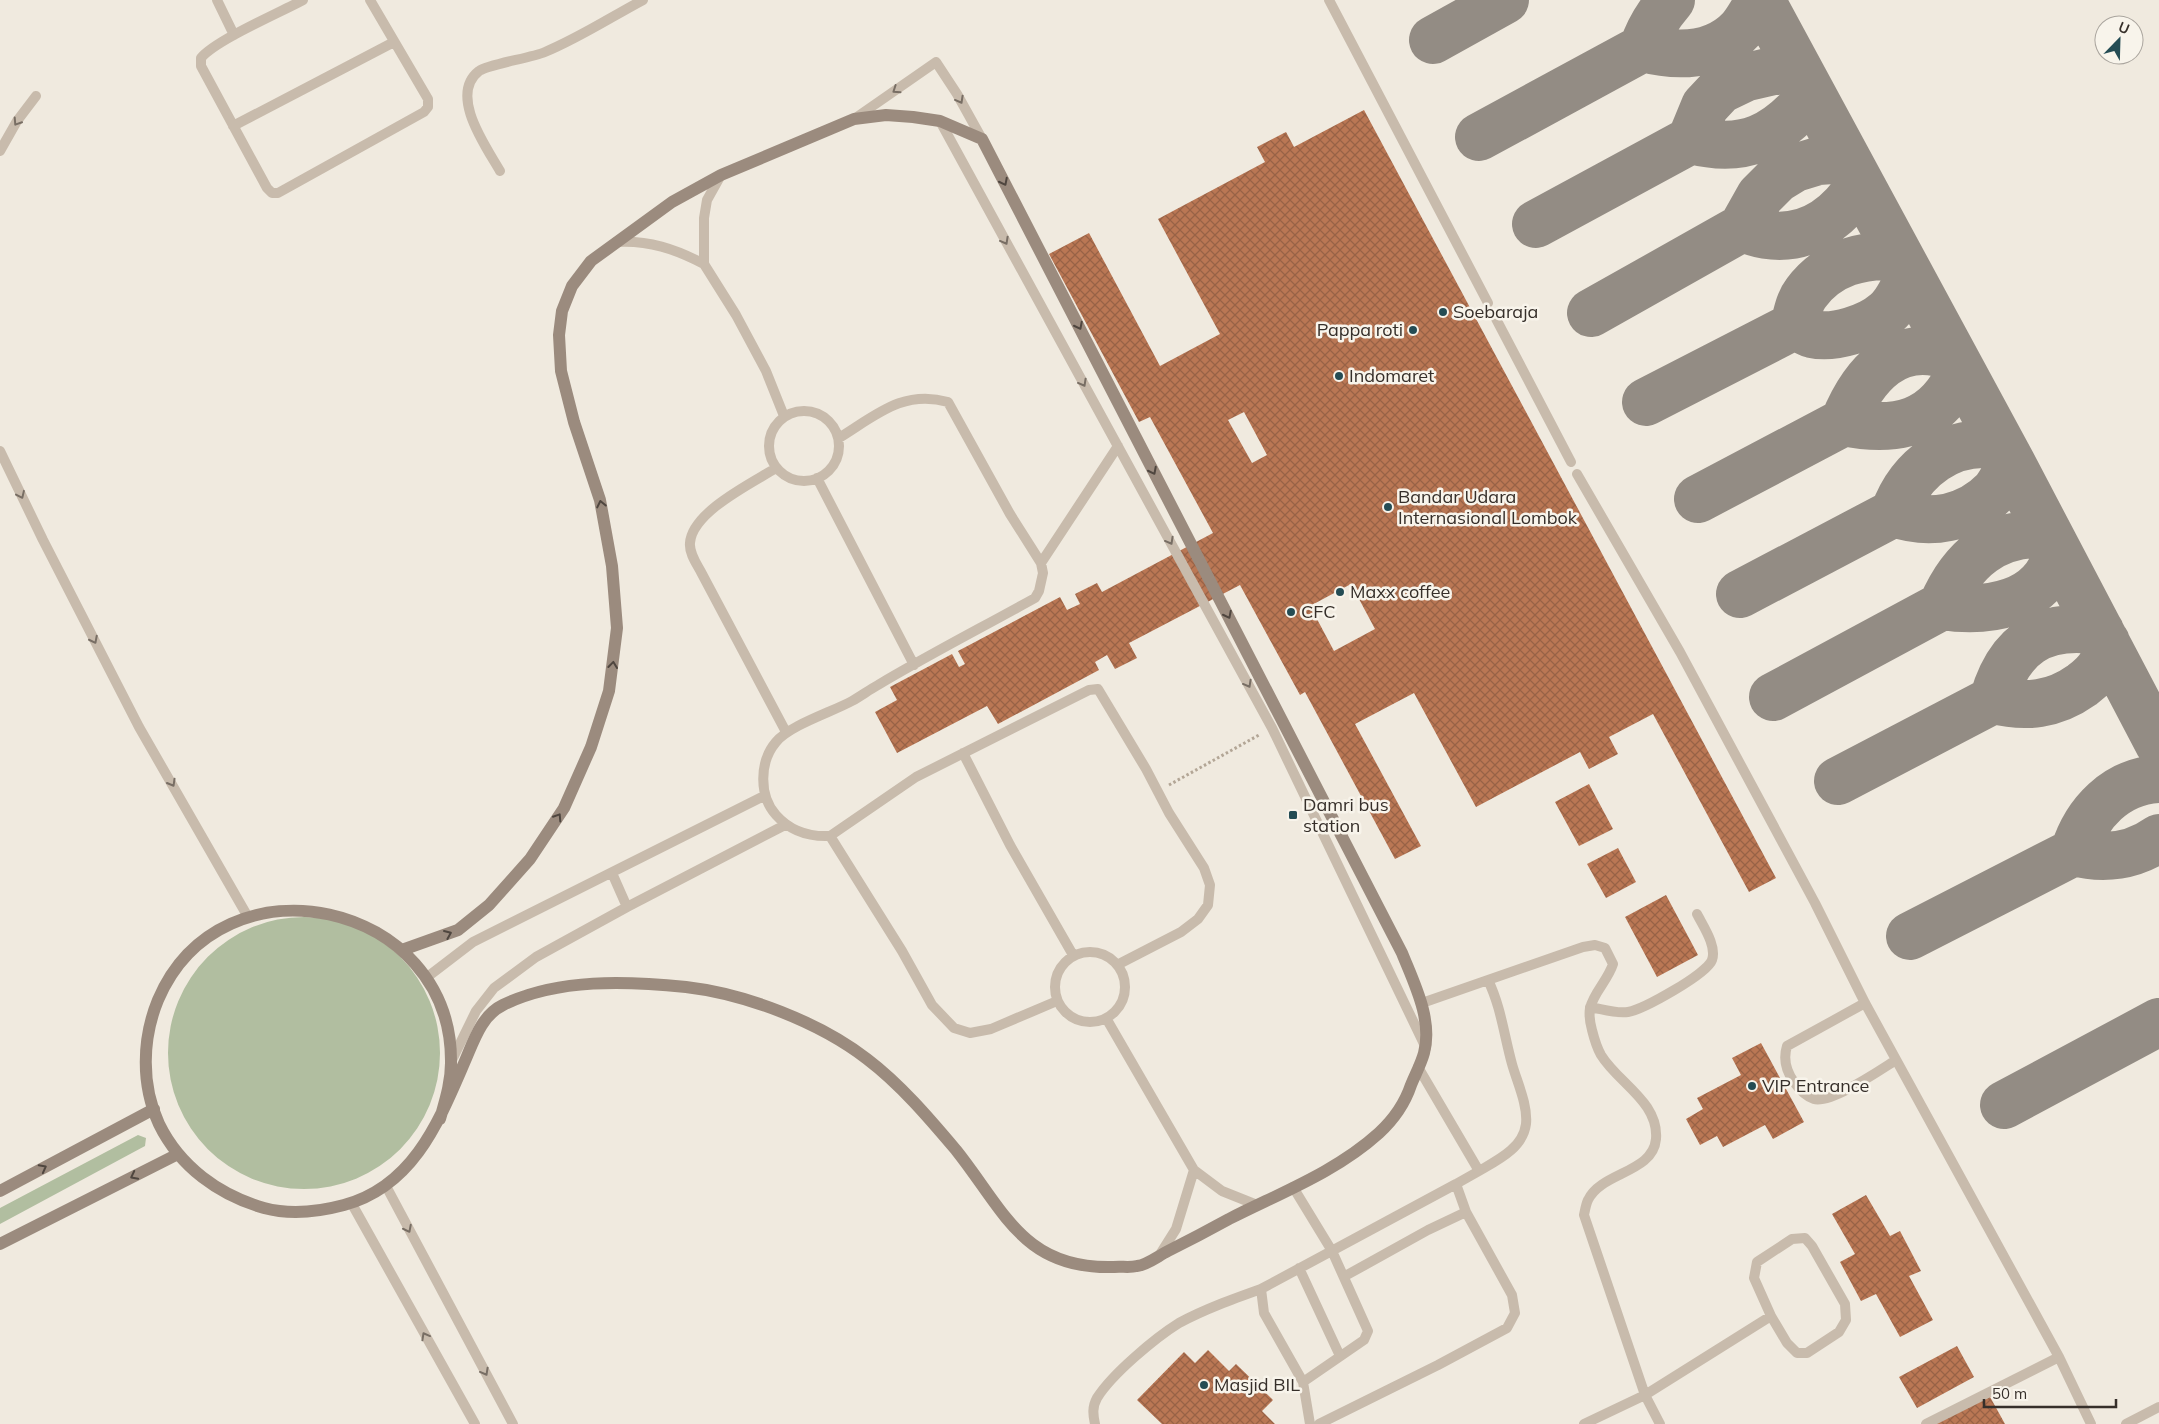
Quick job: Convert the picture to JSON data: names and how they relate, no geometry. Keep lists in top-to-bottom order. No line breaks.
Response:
{"places":{"other":["Soebaraja","Pappa roti","Indomaret","Bandar Udara Internasional Lombok","Maxx coffee","CFC","VIP Entrance","Masjid BIL"],"transit":["Damri bus station"]},"scale_bar":"50 m","north":"top right"}
